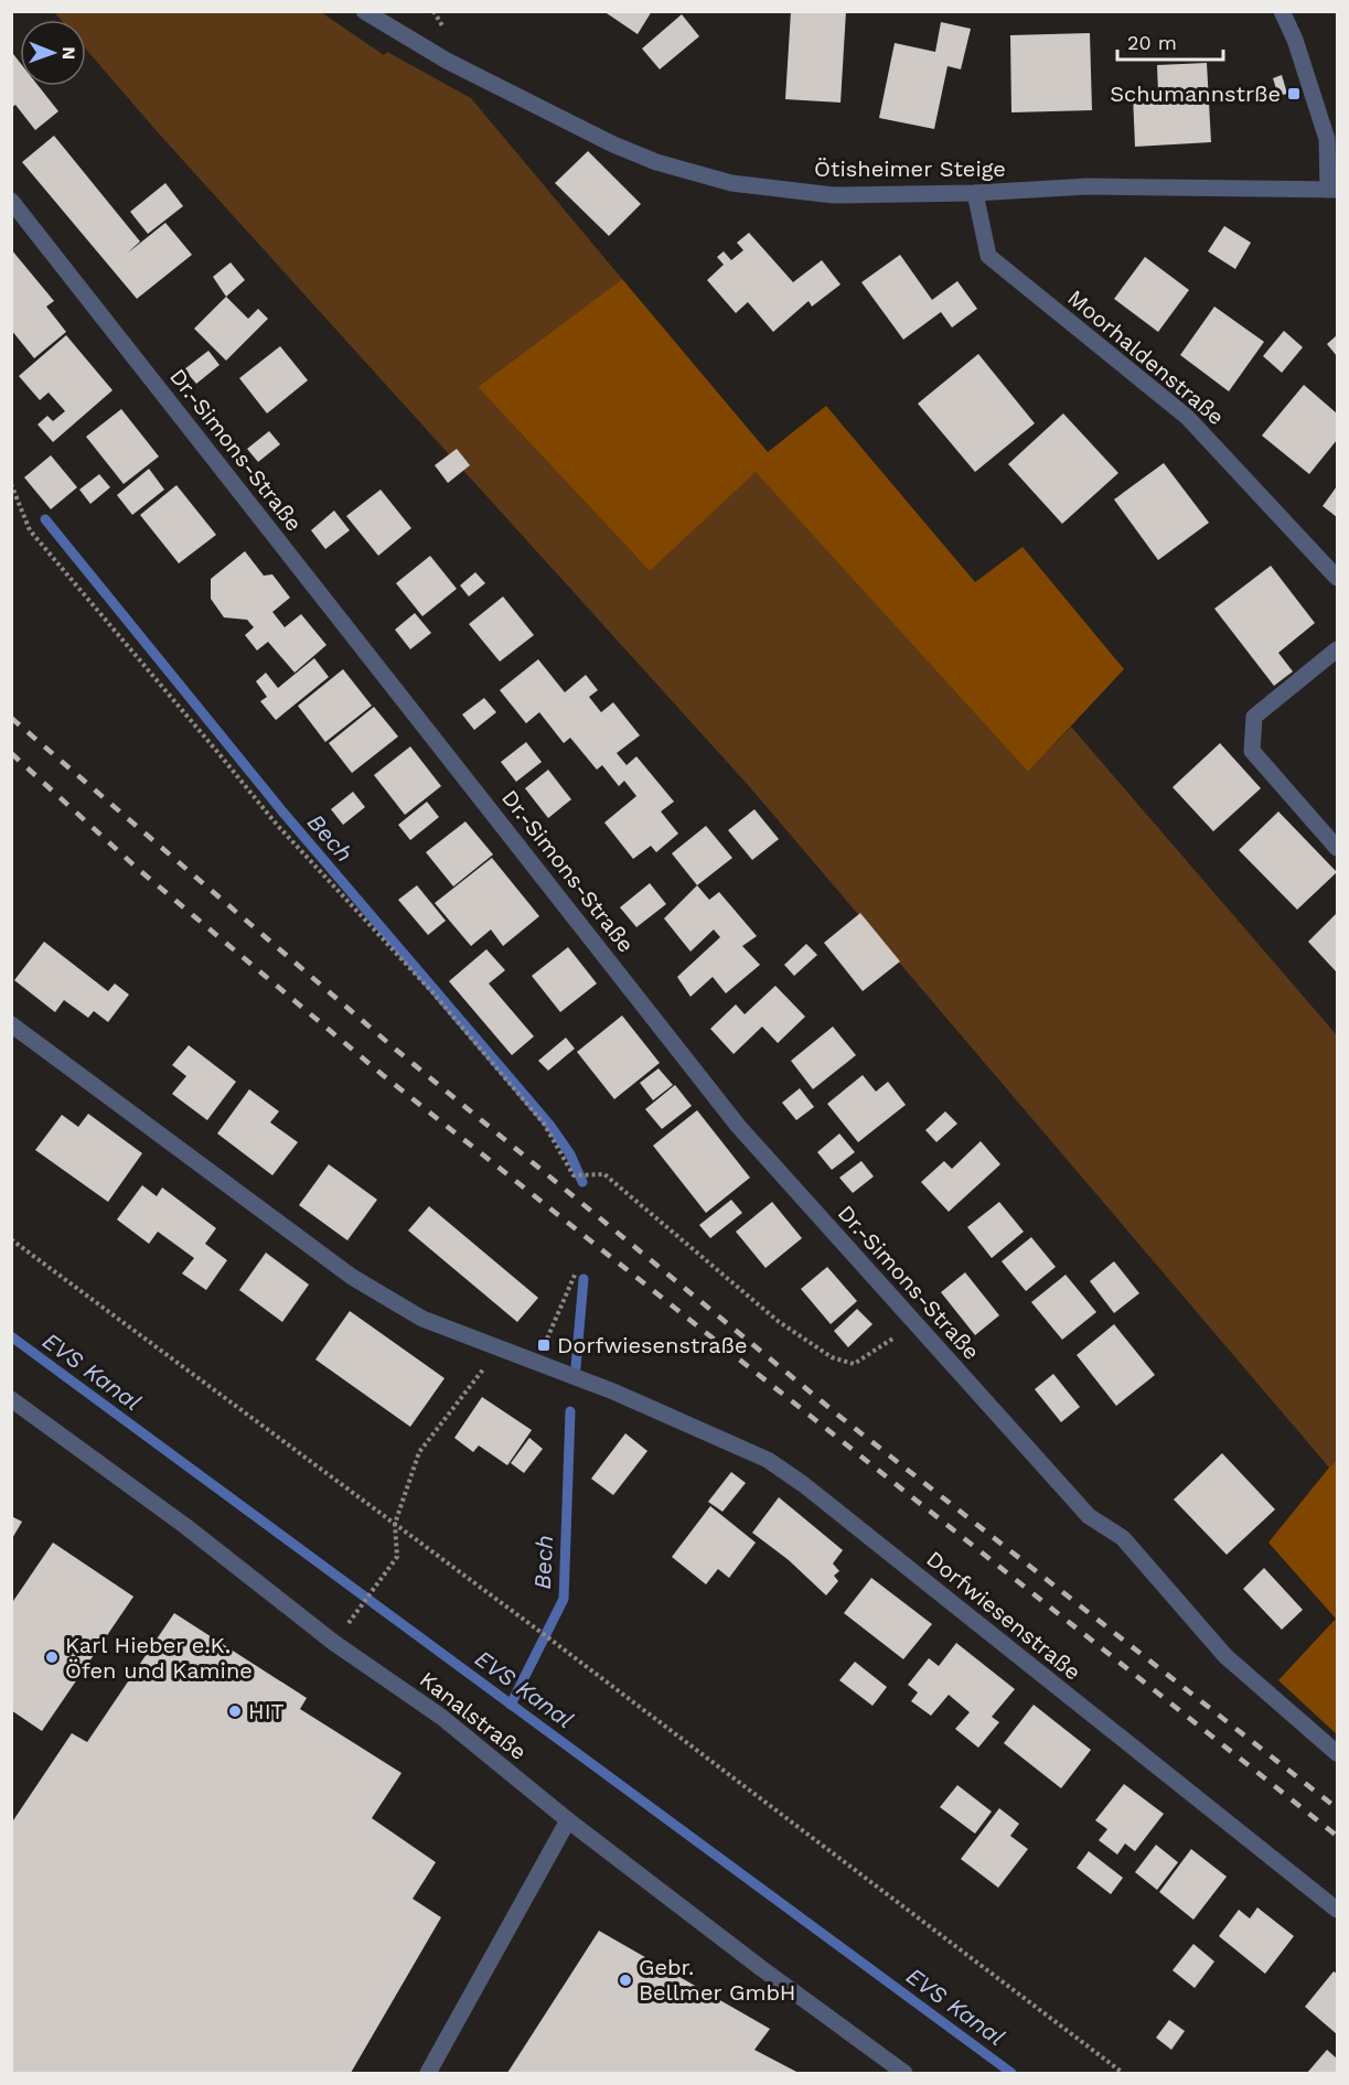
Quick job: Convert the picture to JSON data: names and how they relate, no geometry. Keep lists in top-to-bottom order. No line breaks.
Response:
{"streets":{"street":["Ötisheimer Steige","Moorhaldenstraße","Dr.-Simons-Straße","Dorfwiesenstraße","Kanalstraße"]},"crossings":[["Ötisheimer Steige","Moorhaldenstraße"]],"water":["Bech","EVS Kanal"],"places":{"transit":["Schumannstrße","Dorfwiesenstraße"],"other":["Karl Hieber e.K. Öfen und Kamine","HIT","Gebr. Bellmer GmbH"]},"scale_bar":"20 m","north":"right"}
